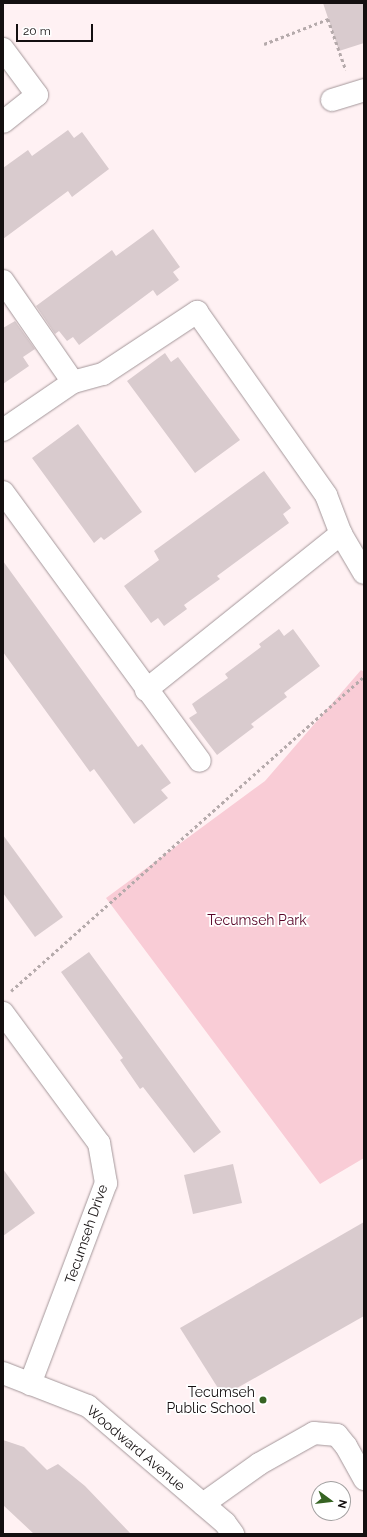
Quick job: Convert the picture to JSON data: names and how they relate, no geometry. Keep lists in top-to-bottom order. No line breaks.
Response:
{"streets":{"street":["Tecumseh Drive","Woodward Avenue"]},"crossings":[["Tecumseh Drive","Woodward Avenue"]],"parks":["Tecumseh Park"],"places":["Tecumseh Public School"],"scale_bar":"20 m","north":"right"}
